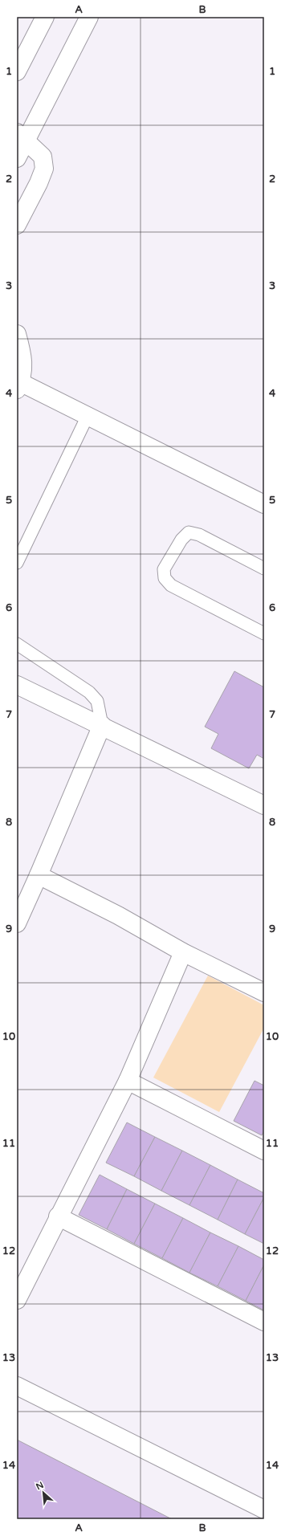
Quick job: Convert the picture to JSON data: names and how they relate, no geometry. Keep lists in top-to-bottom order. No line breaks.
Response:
{"north":"top left","grid":{"columns":["A","B"],"rows":["1","2","3","4","5","6","7","8","9","10","11","12","13","14"]}}
